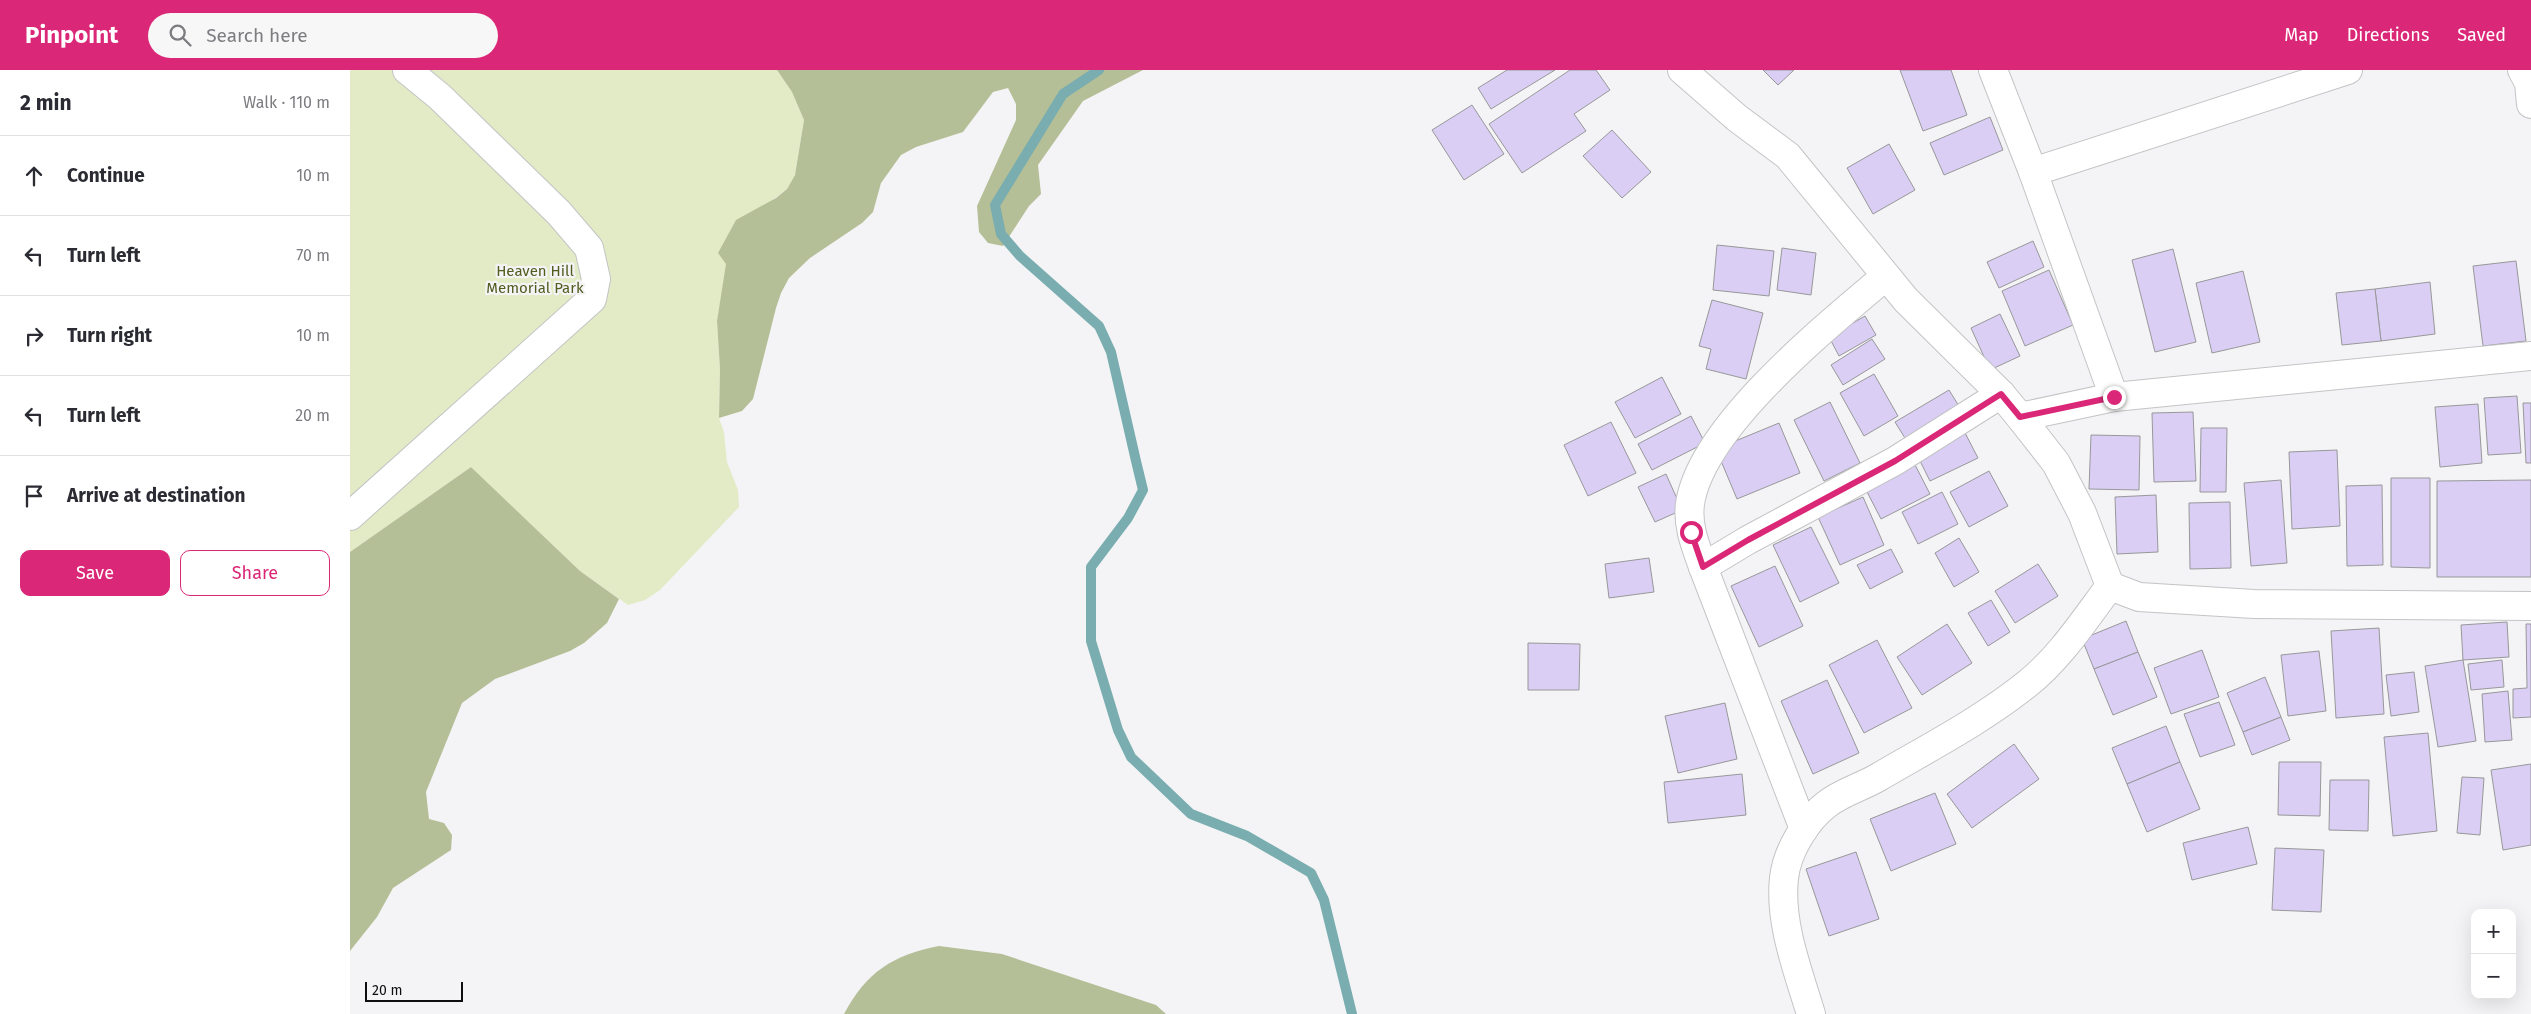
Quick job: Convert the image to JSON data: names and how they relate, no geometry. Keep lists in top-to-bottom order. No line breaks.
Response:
{"parks":["Heaven Hill Memorial Park"],"scale_bar":"20 m","page":{"header":"Pinpoint","search":"Search here","nav":["Map","Directions","Saved"],"heading":["2 min","Walk · 110 m"],"list":[["Continue","10 m"],["Turn left","70 m"],["Turn right","10 m"],["Turn left","20 m"],"Arrive at destination"],"buttons":["Save","Share"],"map_buttons":["+","−"],"scale":"20 m"}}
